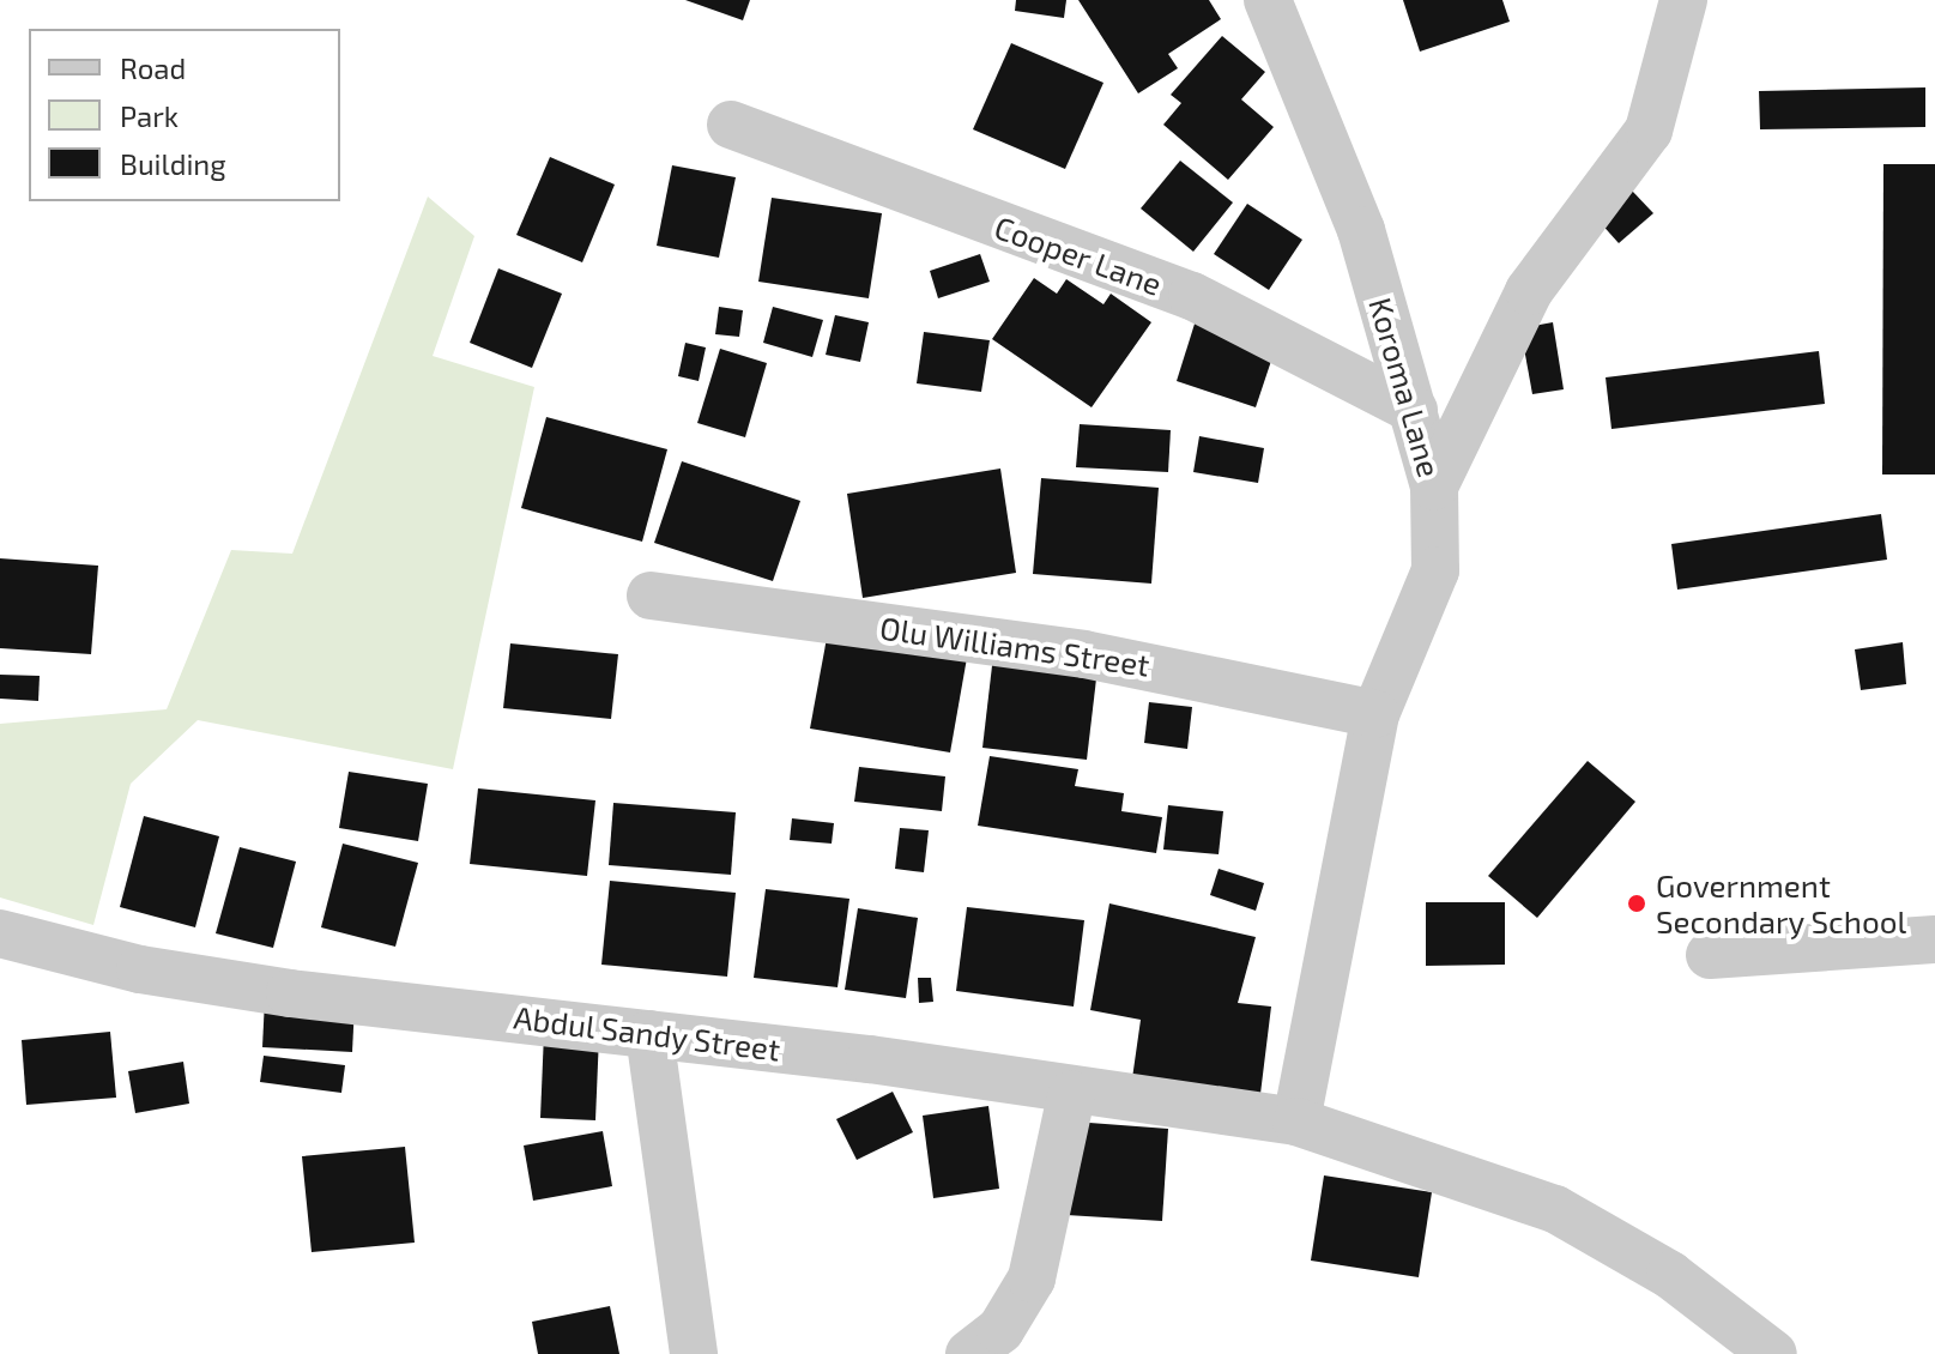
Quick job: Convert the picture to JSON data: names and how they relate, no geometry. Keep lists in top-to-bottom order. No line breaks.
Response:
{"streets":{"street":["Cooper Lane","Koroma Lane","Olu Williams Street","Abdul Sandy Street"]},"crossings":[["Cooper Lane","Koroma Lane"],["Koroma Lane","Olu Williams Street"],["Koroma Lane","Abdul Sandy Street"]],"places":["Government Secondary School"],"legend":["Road","Park","Building"]}
